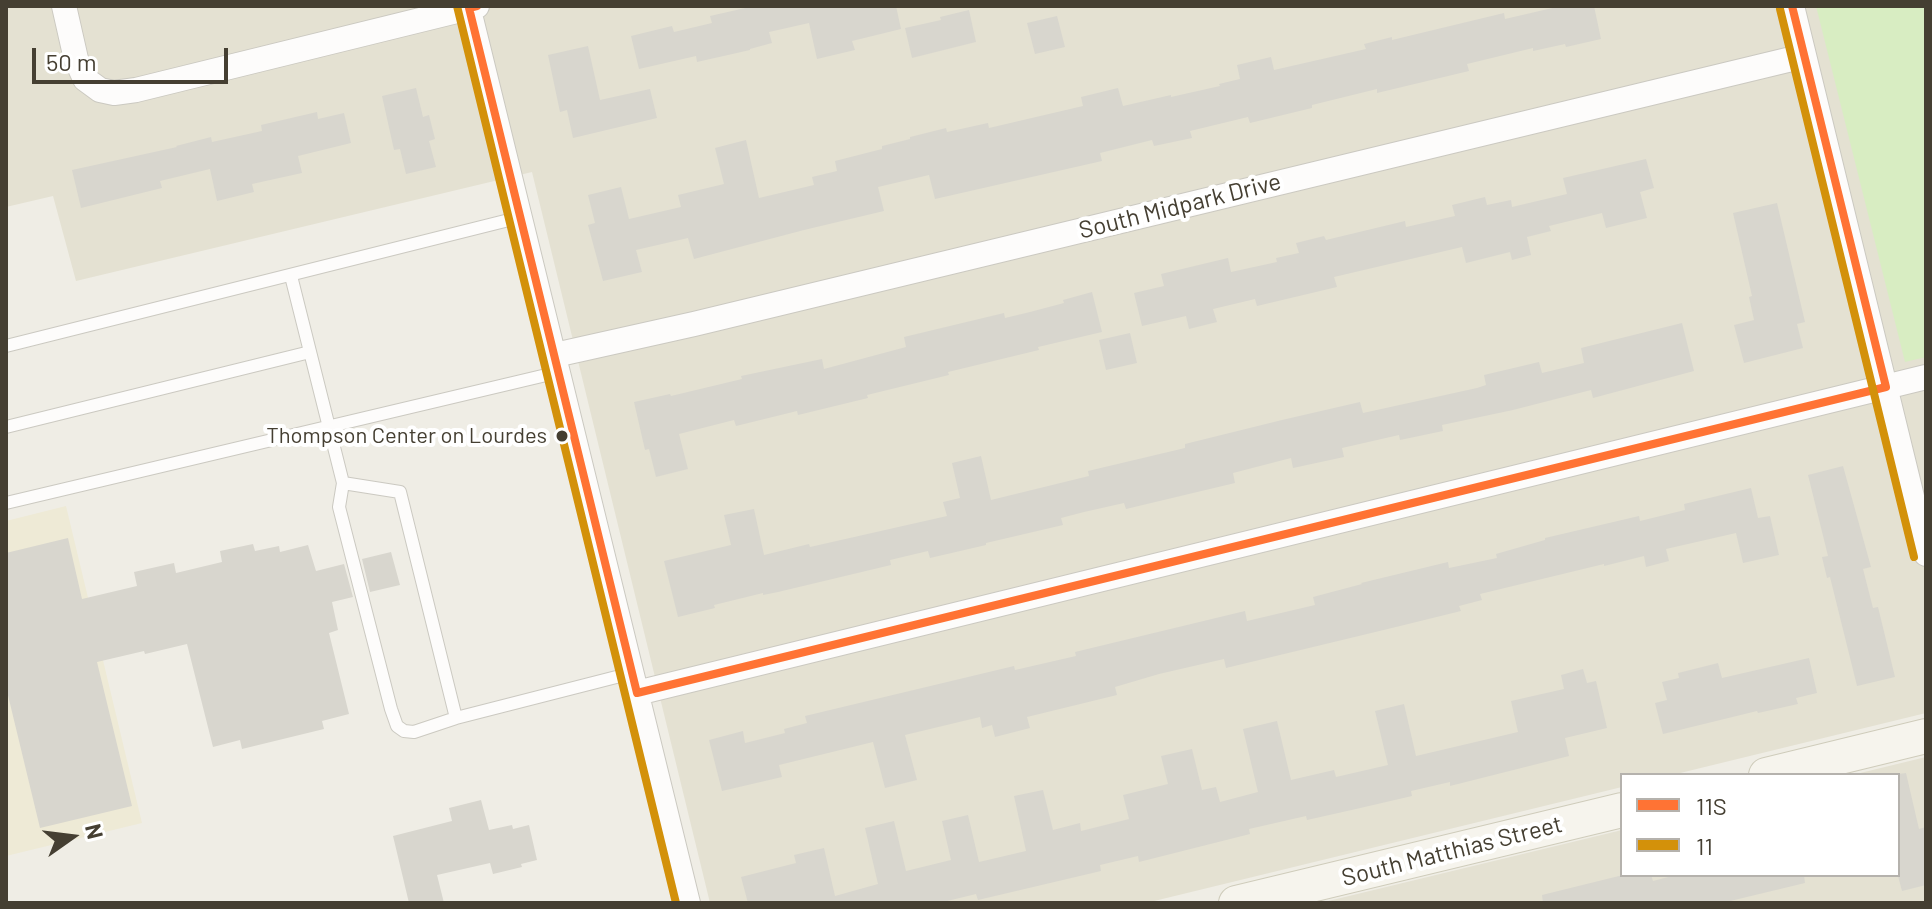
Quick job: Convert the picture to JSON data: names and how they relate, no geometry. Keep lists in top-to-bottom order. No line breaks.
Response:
{"streets":{"street":["South Midpark Drive","South Matthias Street"]},"places":["Thompson Center on Lourdes"],"lines":["transit line 11S","transit line 11"],"legend":["11S","11"],"scale_bar":"50 m","north":"right"}
